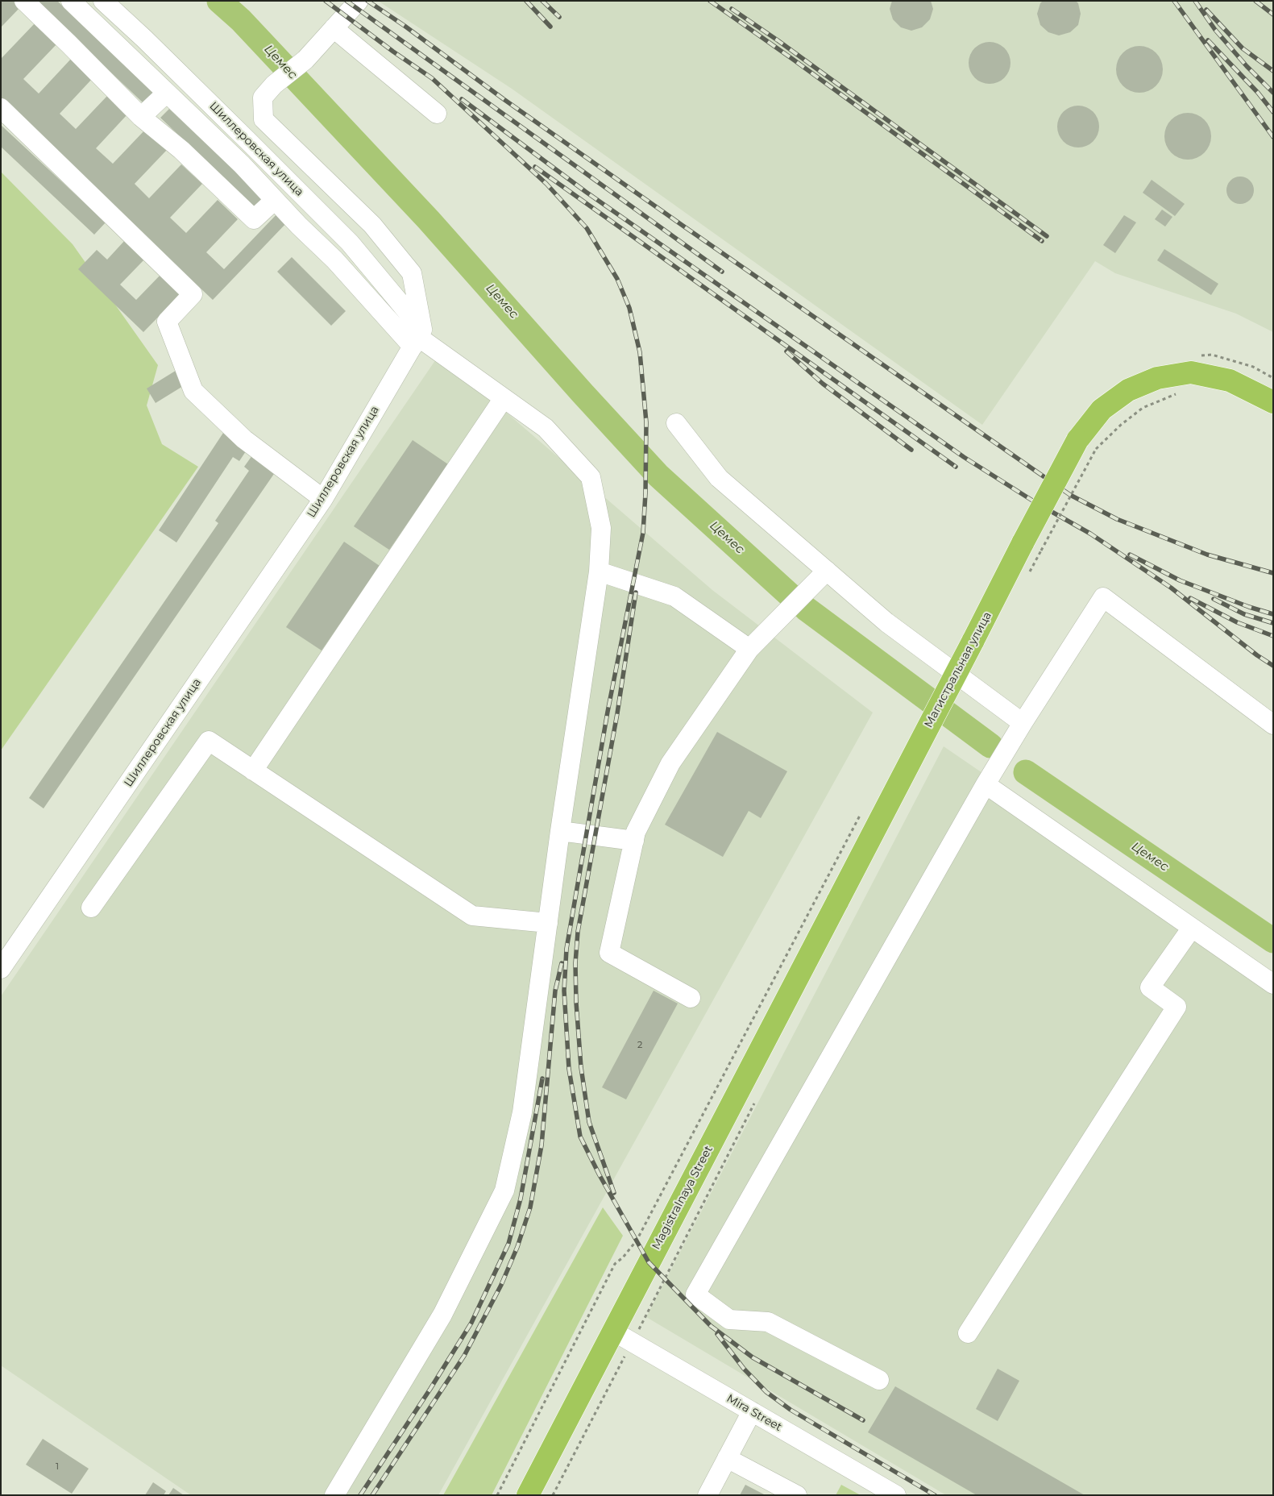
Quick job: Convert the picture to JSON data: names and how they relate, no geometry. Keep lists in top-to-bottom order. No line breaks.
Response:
{"streets":{"highway":["Магистральная улица","Magistralnaya Street"],"street":["Шиллеровская улица","Mira Street"]},"crossings":[["Магистральная улица","Magistralnaya Street"],["Magistralnaya Street","Mira Street"]],"water":["Цемес"],"house_numbers":["2","1"]}
